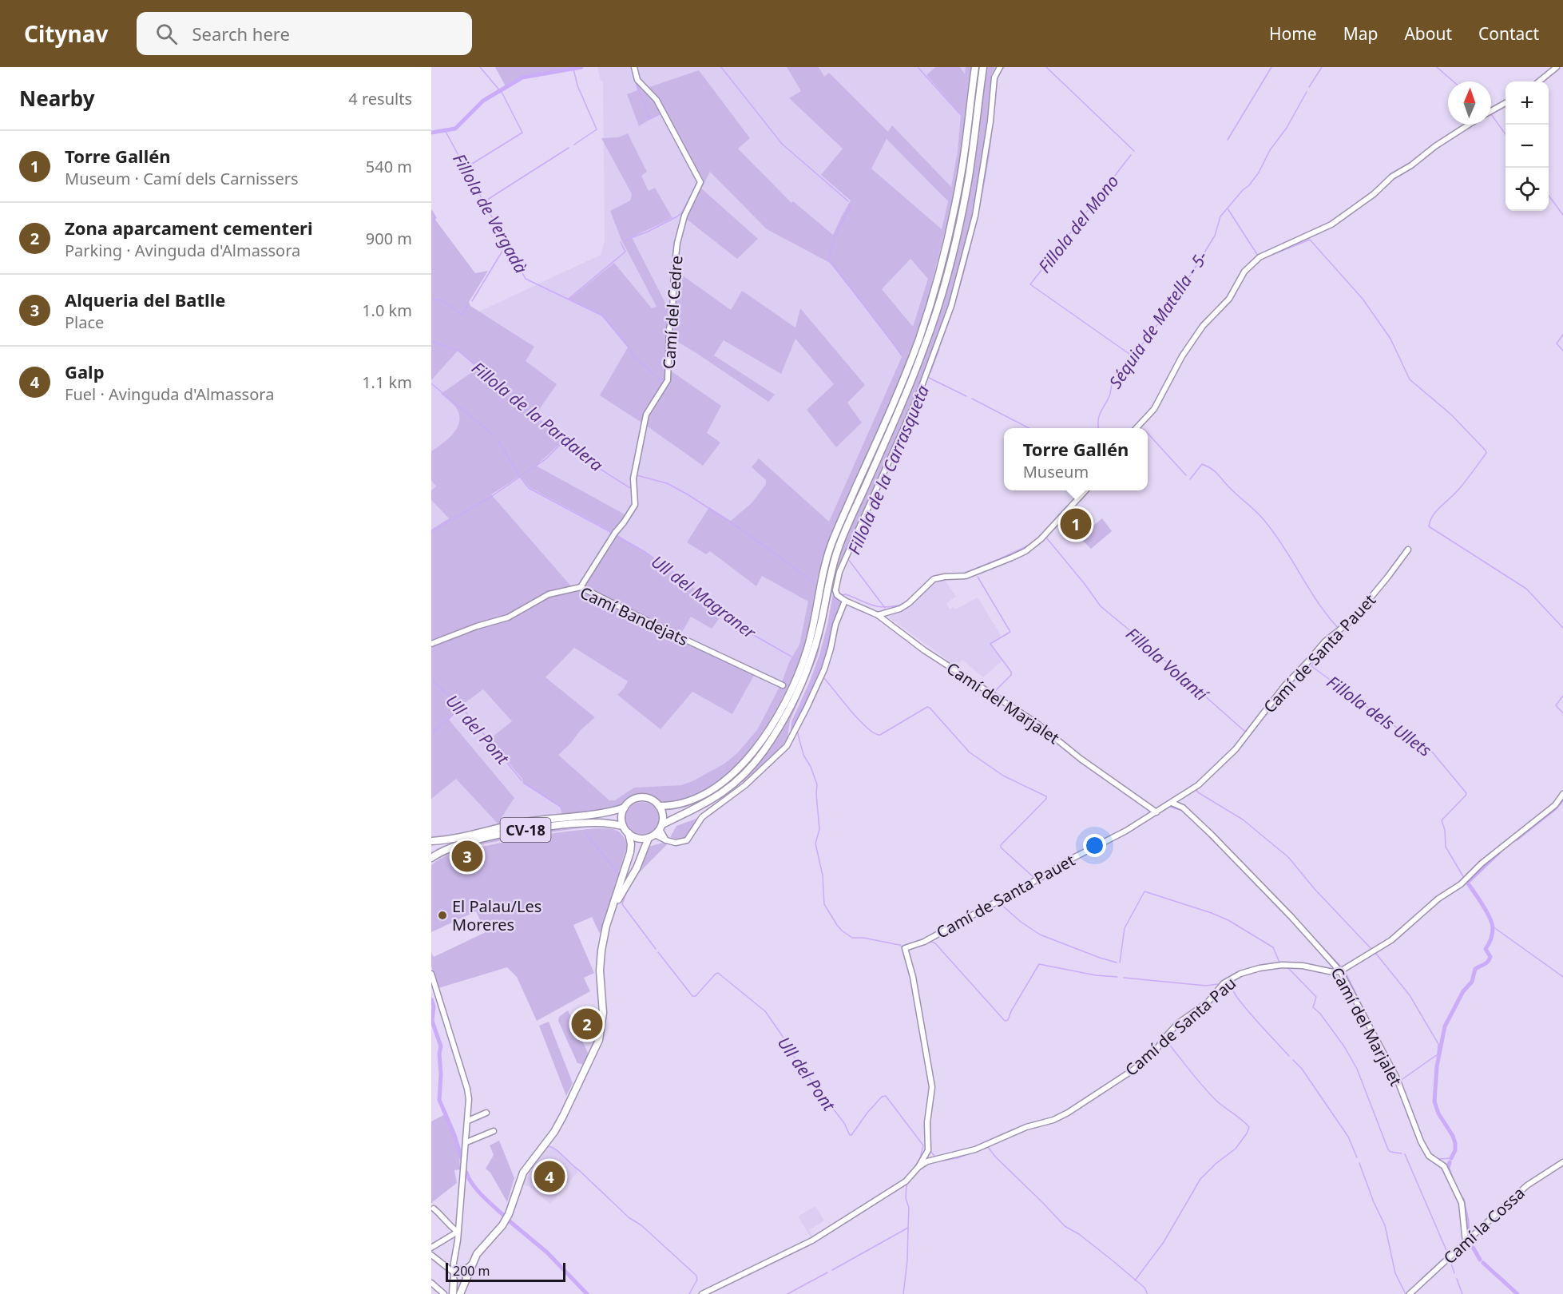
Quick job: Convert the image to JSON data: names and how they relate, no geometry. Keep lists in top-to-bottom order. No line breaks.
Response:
{"streets":{"main road":["CV-18"],"street":["Camí del Cedre","Camí Bandejats","Camí de Santa Pauet","Camí del Marjalet","Camí de Santa Pau","Camí la Cossa"]},"crossings":[["Camí del Cedre","Camí Bandejats"],["Camí de Santa Pauet","Camí del Marjalet"],["Camí de Santa Pauet","Camí de Santa Pau"],["Camí del Marjalet","Camí de Santa Pau"],["Camí del Marjalet","Camí la Cossa"]],"water":["Fillola de Vergadà","Fillola del Mono","Séquia de Matella - 5-","Fillola de la Pardalera","Fillola de la Carrasqueta","Ull del Magraner","Fillola Volantí","Fillola dels Ullets","Ull del Pont"],"places":["El Palau/Les Moreres"],"scale_bar":"200 m","north":"top","page":{"header":"Citynav","search":"Search here","nav":["Home","Map","About","Contact"],"heading":["Nearby","4 results"],"map_buttons":["+","−"],"list":[{"mark":"1","name":"Torre Gallén","note":"Museum · Camí dels Carnissers","value":"540 m"},{"mark":"2","name":"Zona aparcament cementeri","note":"Parking · Avinguda d'Almassora","value":"900 m"},{"mark":"3","name":"Alqueria del Batlle","note":"Place","value":"1.0 km"},{"mark":"4","name":"Galp","note":"Fuel · Avinguda d'Almassora","value":"1.1 km"}],"popup":["Torre Gallén","Museum"],"pins":["1","3","2","4"],"scale":"200 m"}}
